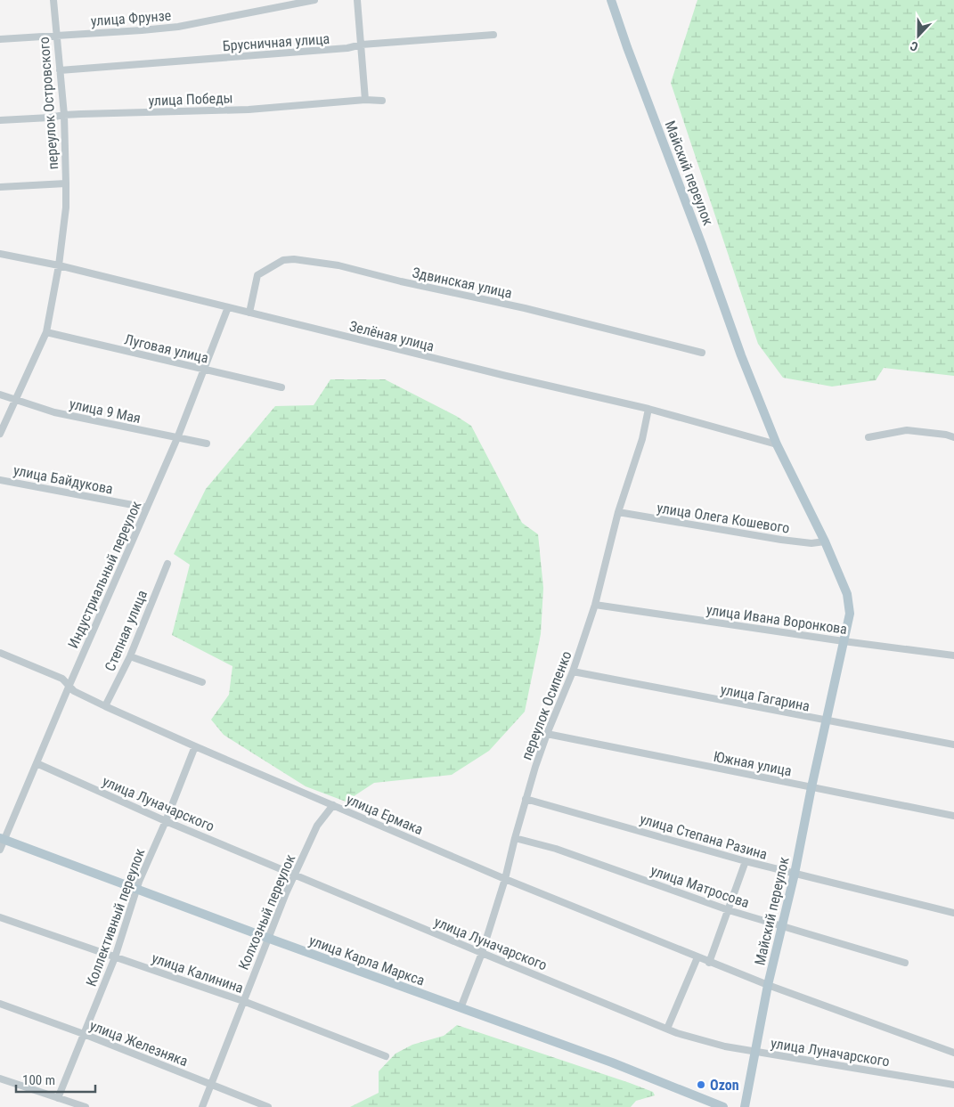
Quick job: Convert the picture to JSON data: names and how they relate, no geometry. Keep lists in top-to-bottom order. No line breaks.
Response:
{"streets":{"main road":["Майский переулок","улица Карла Маркса"],"street":["улица Фрунзе","Брусничная улица","улица Победы","переулок Островского","Здвинская улица","Зелёная улица","Луговая улица","улица 9 Мая","улица Байдукова","улица Олега Кошевого","Индустриальный переулок","улица Ивана Воронкова","Степная улица","улица Гагарина","переулок Осипенко","Южная улица","улица Луначарского","улица Ермака","улица Степана Разина","улица Матросова","Колхозный переулок","Коллективный переулок","улица Калинина","улица Железняка"]},"crossings":[["улица Фрунзе","переулок Островского"],["Брусничная улица","переулок Островского"],["улица Победы","переулок Островского"],["переулок Островского","Зелёная улица"],["переулок Островского","Луговая улица"],["переулок Островского","улица 9 Мая"],["Майский переулок","Зелёная улица"],["Майский переулок","улица Олега Кошевого"],["Майский переулок","улица Ивана Воронкова"],["Майский переулок","улица Гагарина"],["Майский переулок","Южная улица"],["Майский переулок","улица Луначарского"],["Майский переулок","улица Ермака"],["Майский переулок","улица Степана Разина"],["Майский переулок","улица Матросова"],["Здвинская улица","Зелёная улица"],["Зелёная улица","Индустриальный переулок"],["Зелёная улица","переулок Осипенко"],["Луговая улица","Индустриальный переулок"],["улица 9 Мая","Индустриальный переулок"],["улица Байдукова","Индустриальный переулок"],["улица Олега Кошевого","переулок Осипенко"],["Индустриальный переулок","улица Луначарского"],["Индустриальный переулок","улица Ермака"],["Индустриальный переулок","улица Карла Маркса"],["улица Ивана Воронкова","переулок Осипенко"],["Степная улица","улица Ермака"],["улица Гагарина","переулок Осипенко"],["переулок Осипенко","Южная улица"],["переулок Осипенко","улица Луначарского"],["переулок Осипенко","улица Ермака"],["переулок Осипенко","улица Степана Разина"],["переулок Осипенко","улица Матросова"],["переулок Осипенко","улица Карла Маркса"],["улица Луначарского","Колхозный переулок"],["улица Луначарского","Коллективный переулок"],["улица Ермака","Колхозный переулок"],["улица Ермака","Коллективный переулок"],["Колхозный переулок","улица Карла Маркса"],["Колхозный переулок","улица Калинина"],["Колхозный переулок","улица Железняка"],["Коллективный переулок","улица Карла Маркса"],["Коллективный переулок","улица Калинина"],["Коллективный переулок","улица Железняка"]],"places":["Ozon"],"scale_bar":"100 m","north":"bottom"}
